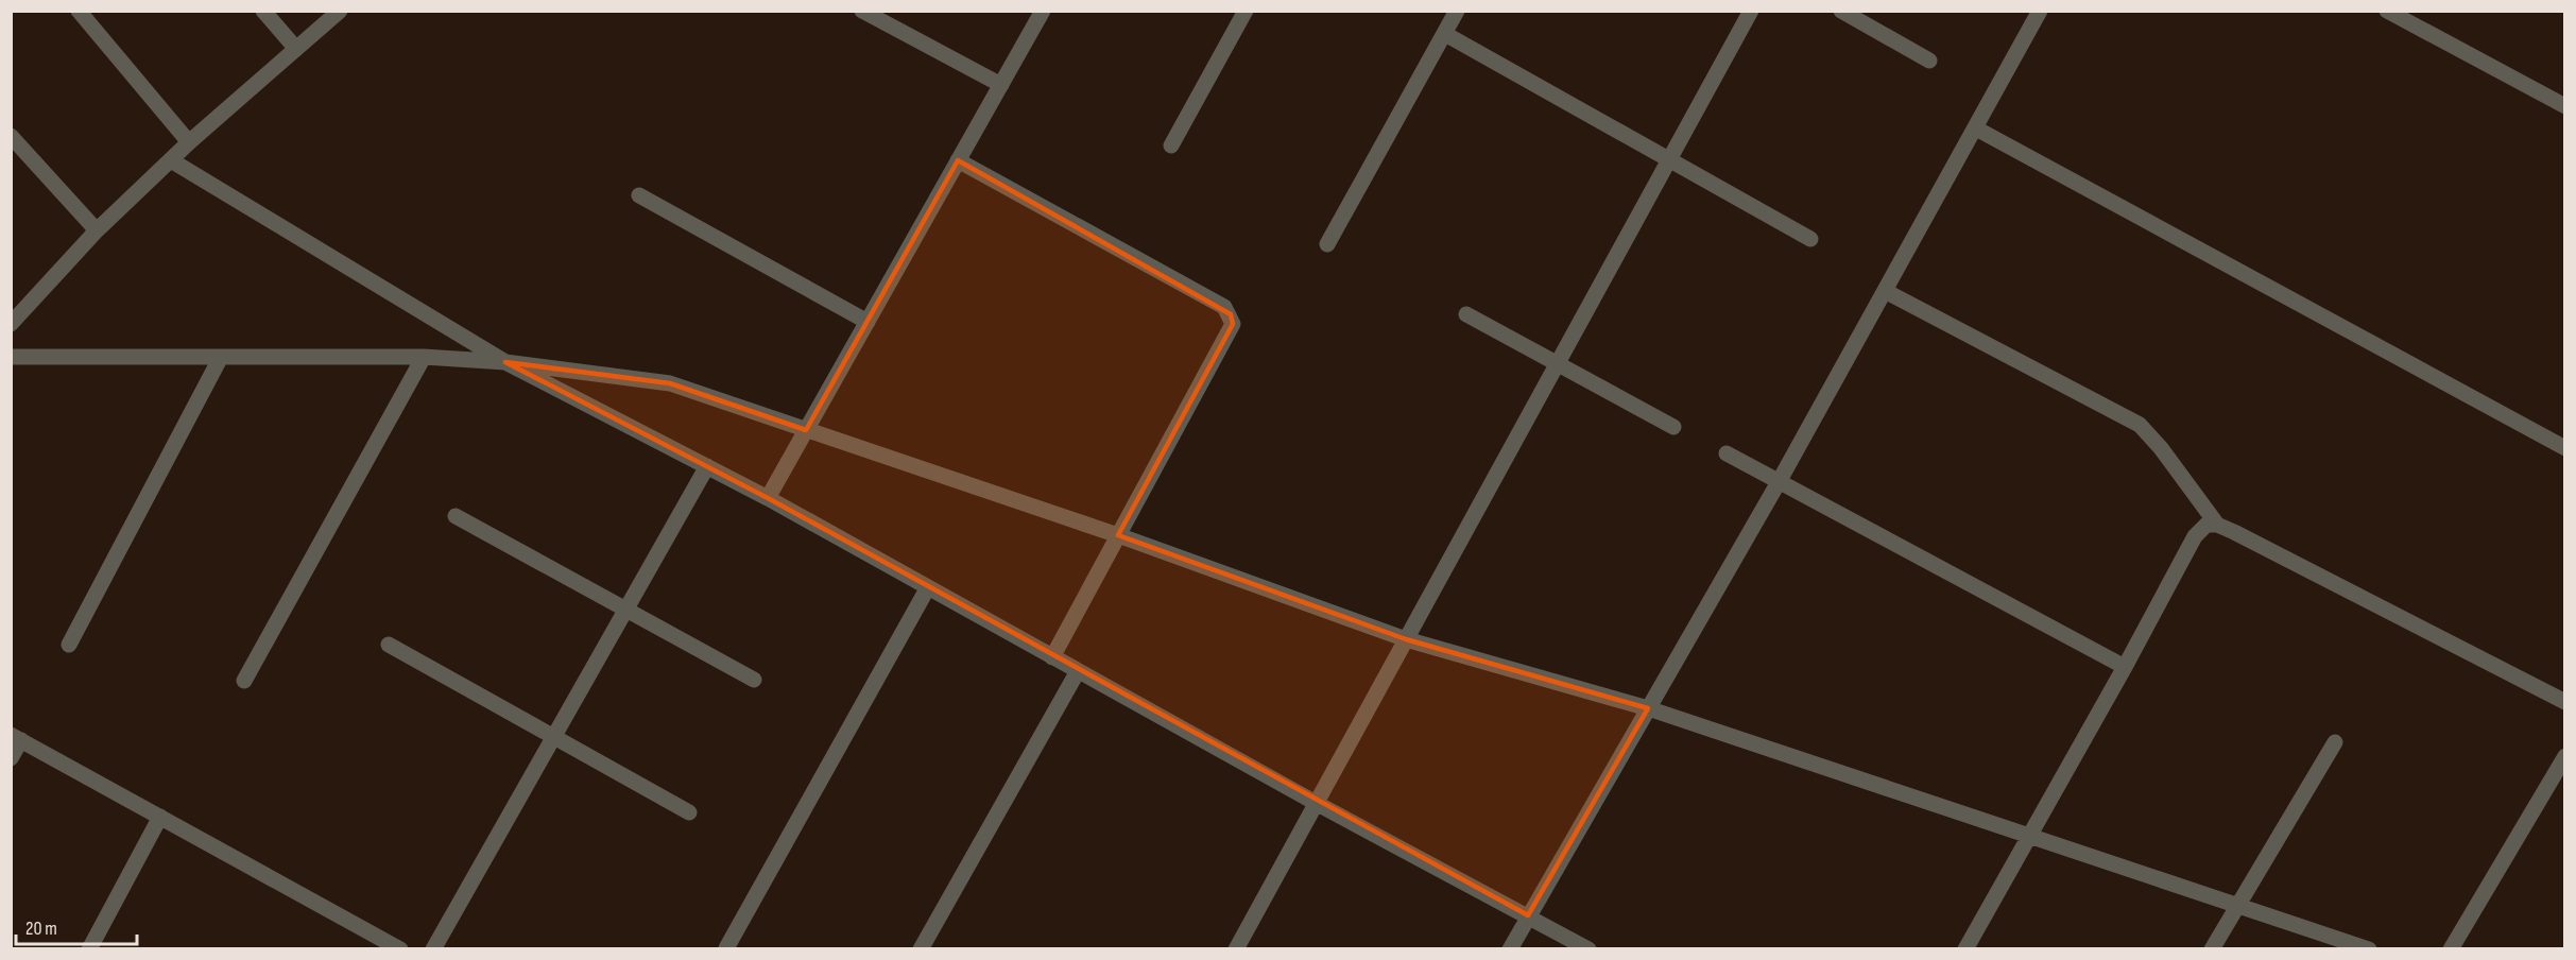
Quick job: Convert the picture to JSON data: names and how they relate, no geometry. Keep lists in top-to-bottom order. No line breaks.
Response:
{"scale_bar":"20 m"}
